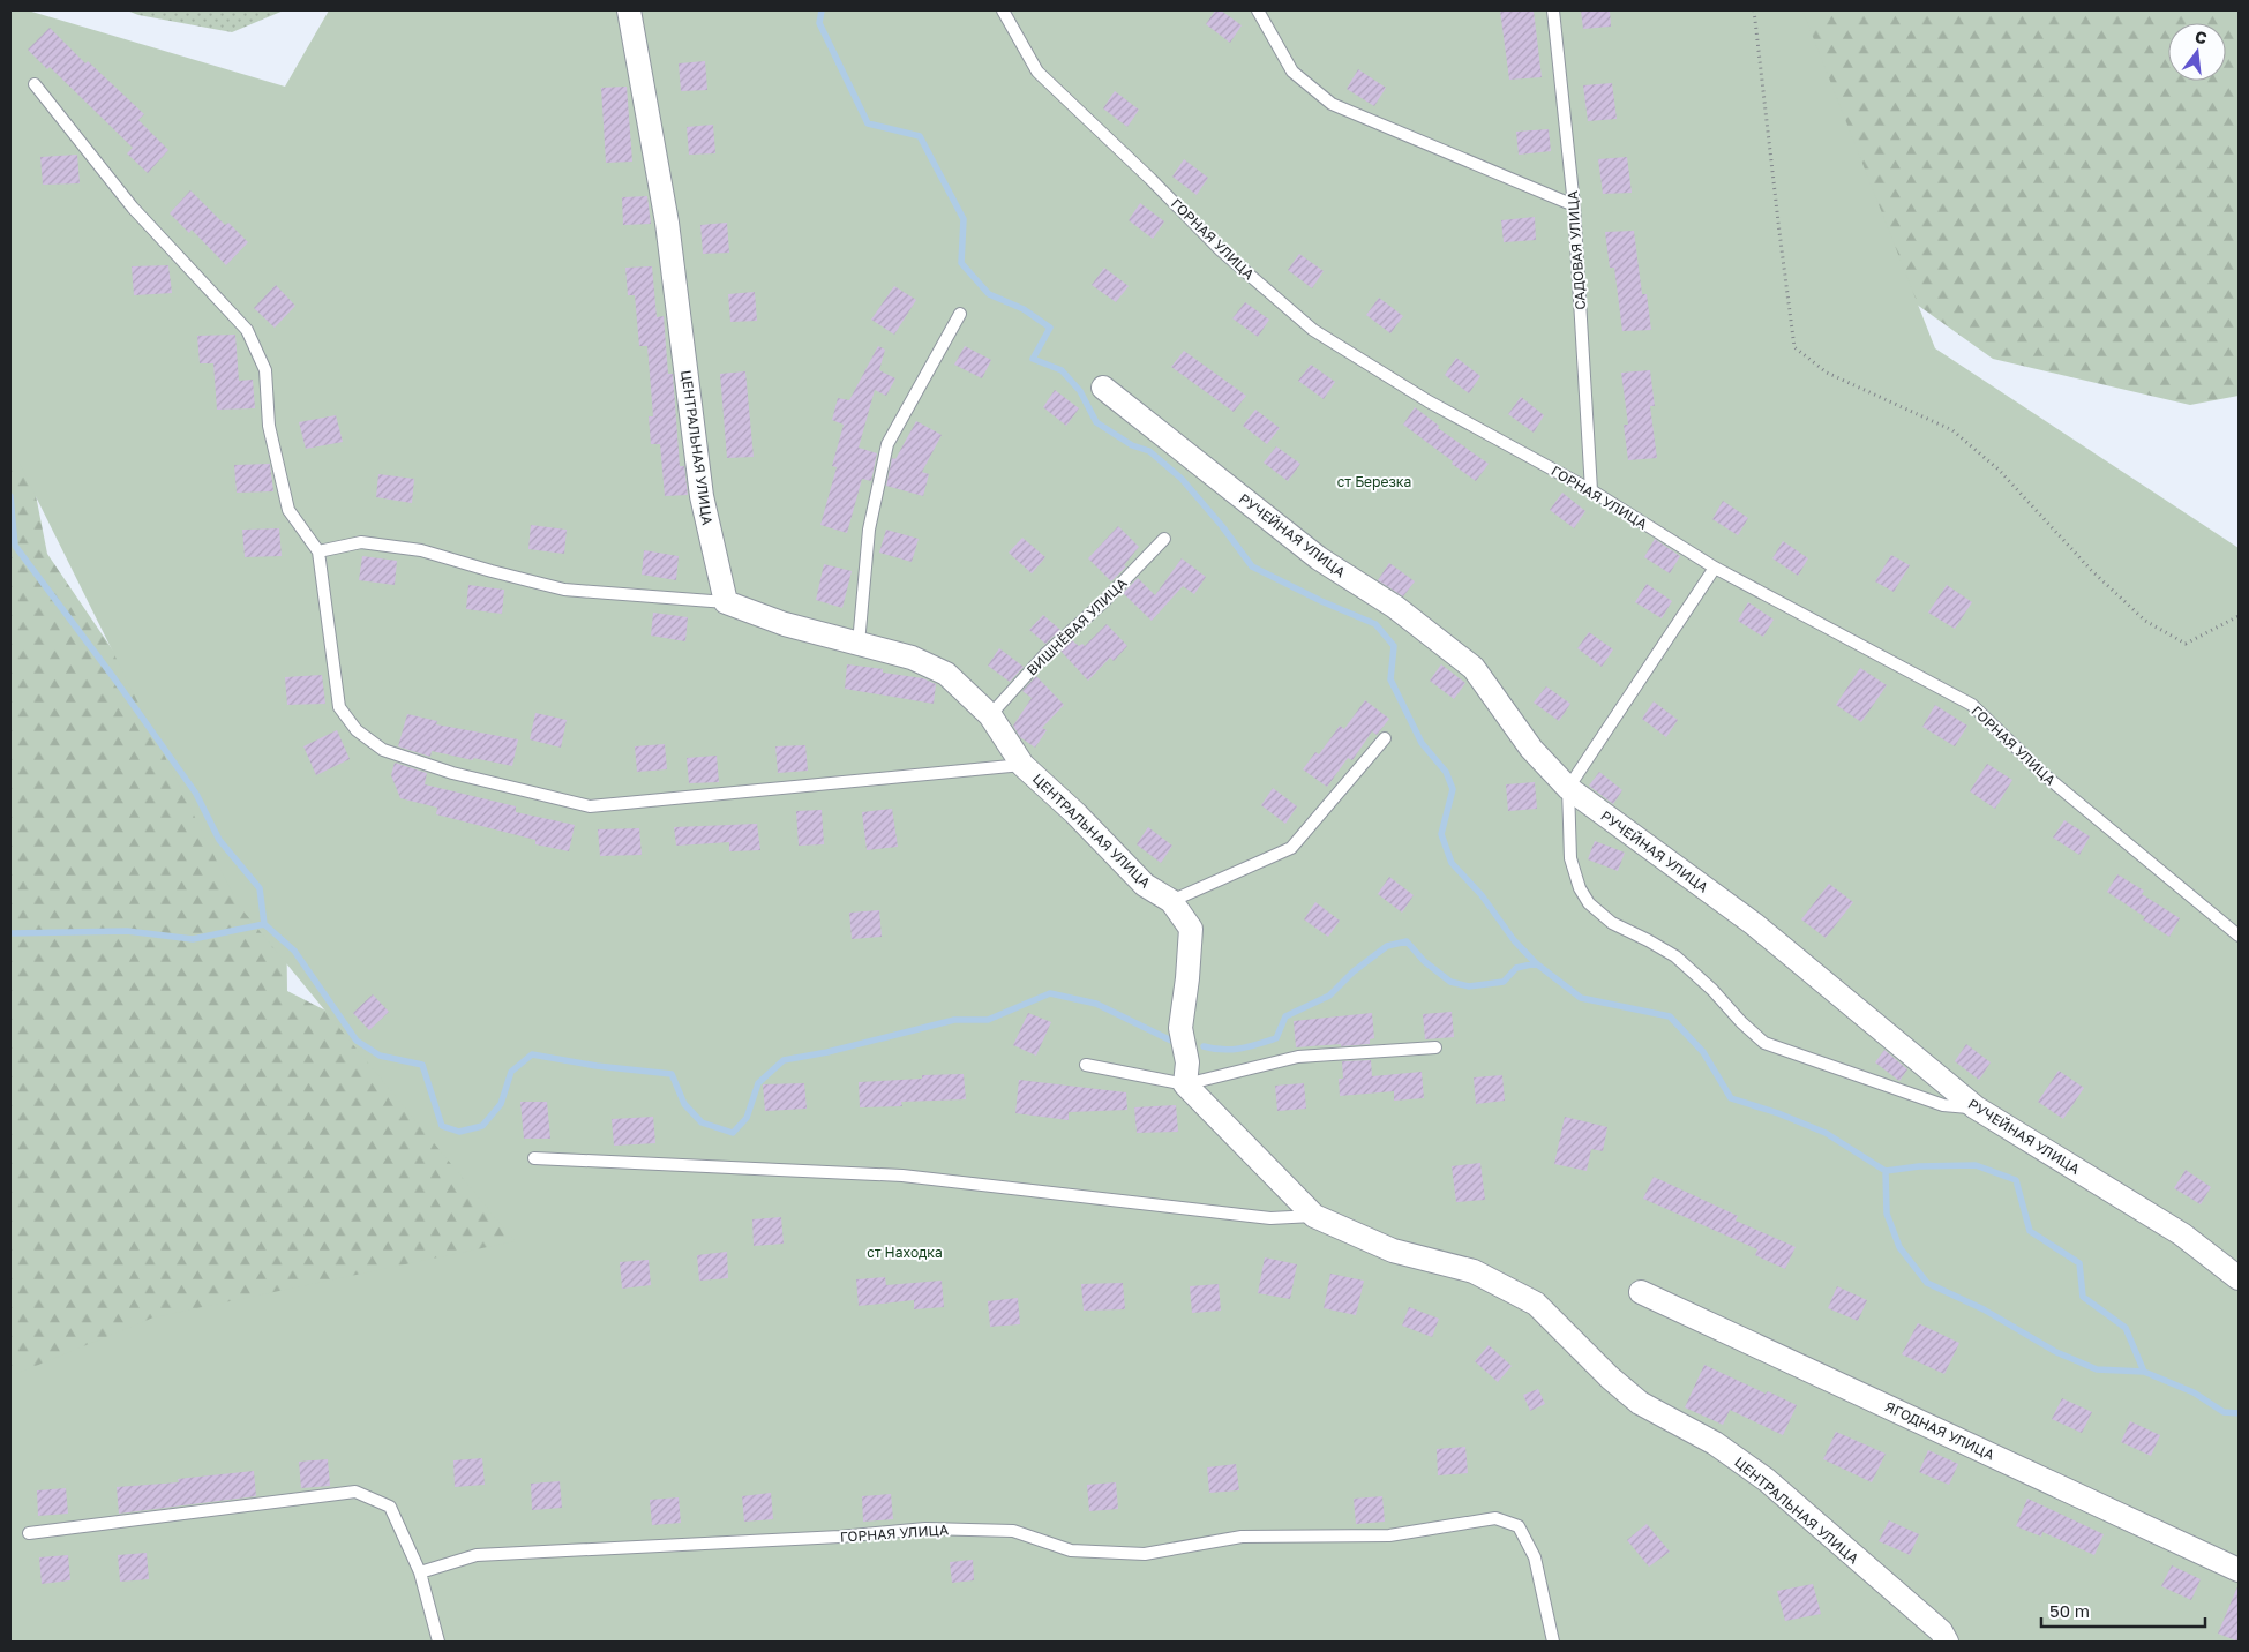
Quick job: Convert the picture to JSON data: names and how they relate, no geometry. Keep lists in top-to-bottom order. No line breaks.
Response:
{"streets":{"street":["ЦЕНТРАЛЬНАЯ УЛИЦА","РУЧЕЙНАЯ УЛИЦА","ЯГОДНАЯ УЛИЦА"],"lane":["ГОРНАЯ УЛИЦА","САДОВАЯ УЛИЦА","ВИШНЁВАЯ УЛИЦА"]},"crossings":[["ГОРНАЯ УЛИЦА","САДОВАЯ УЛИЦА"],["ЦЕНТРАЛЬНАЯ УЛИЦА","ВИШНЁВАЯ УЛИЦА"]],"parks":["ст Березка","ст Находка"],"scale_bar":"50 m","north":"top"}
